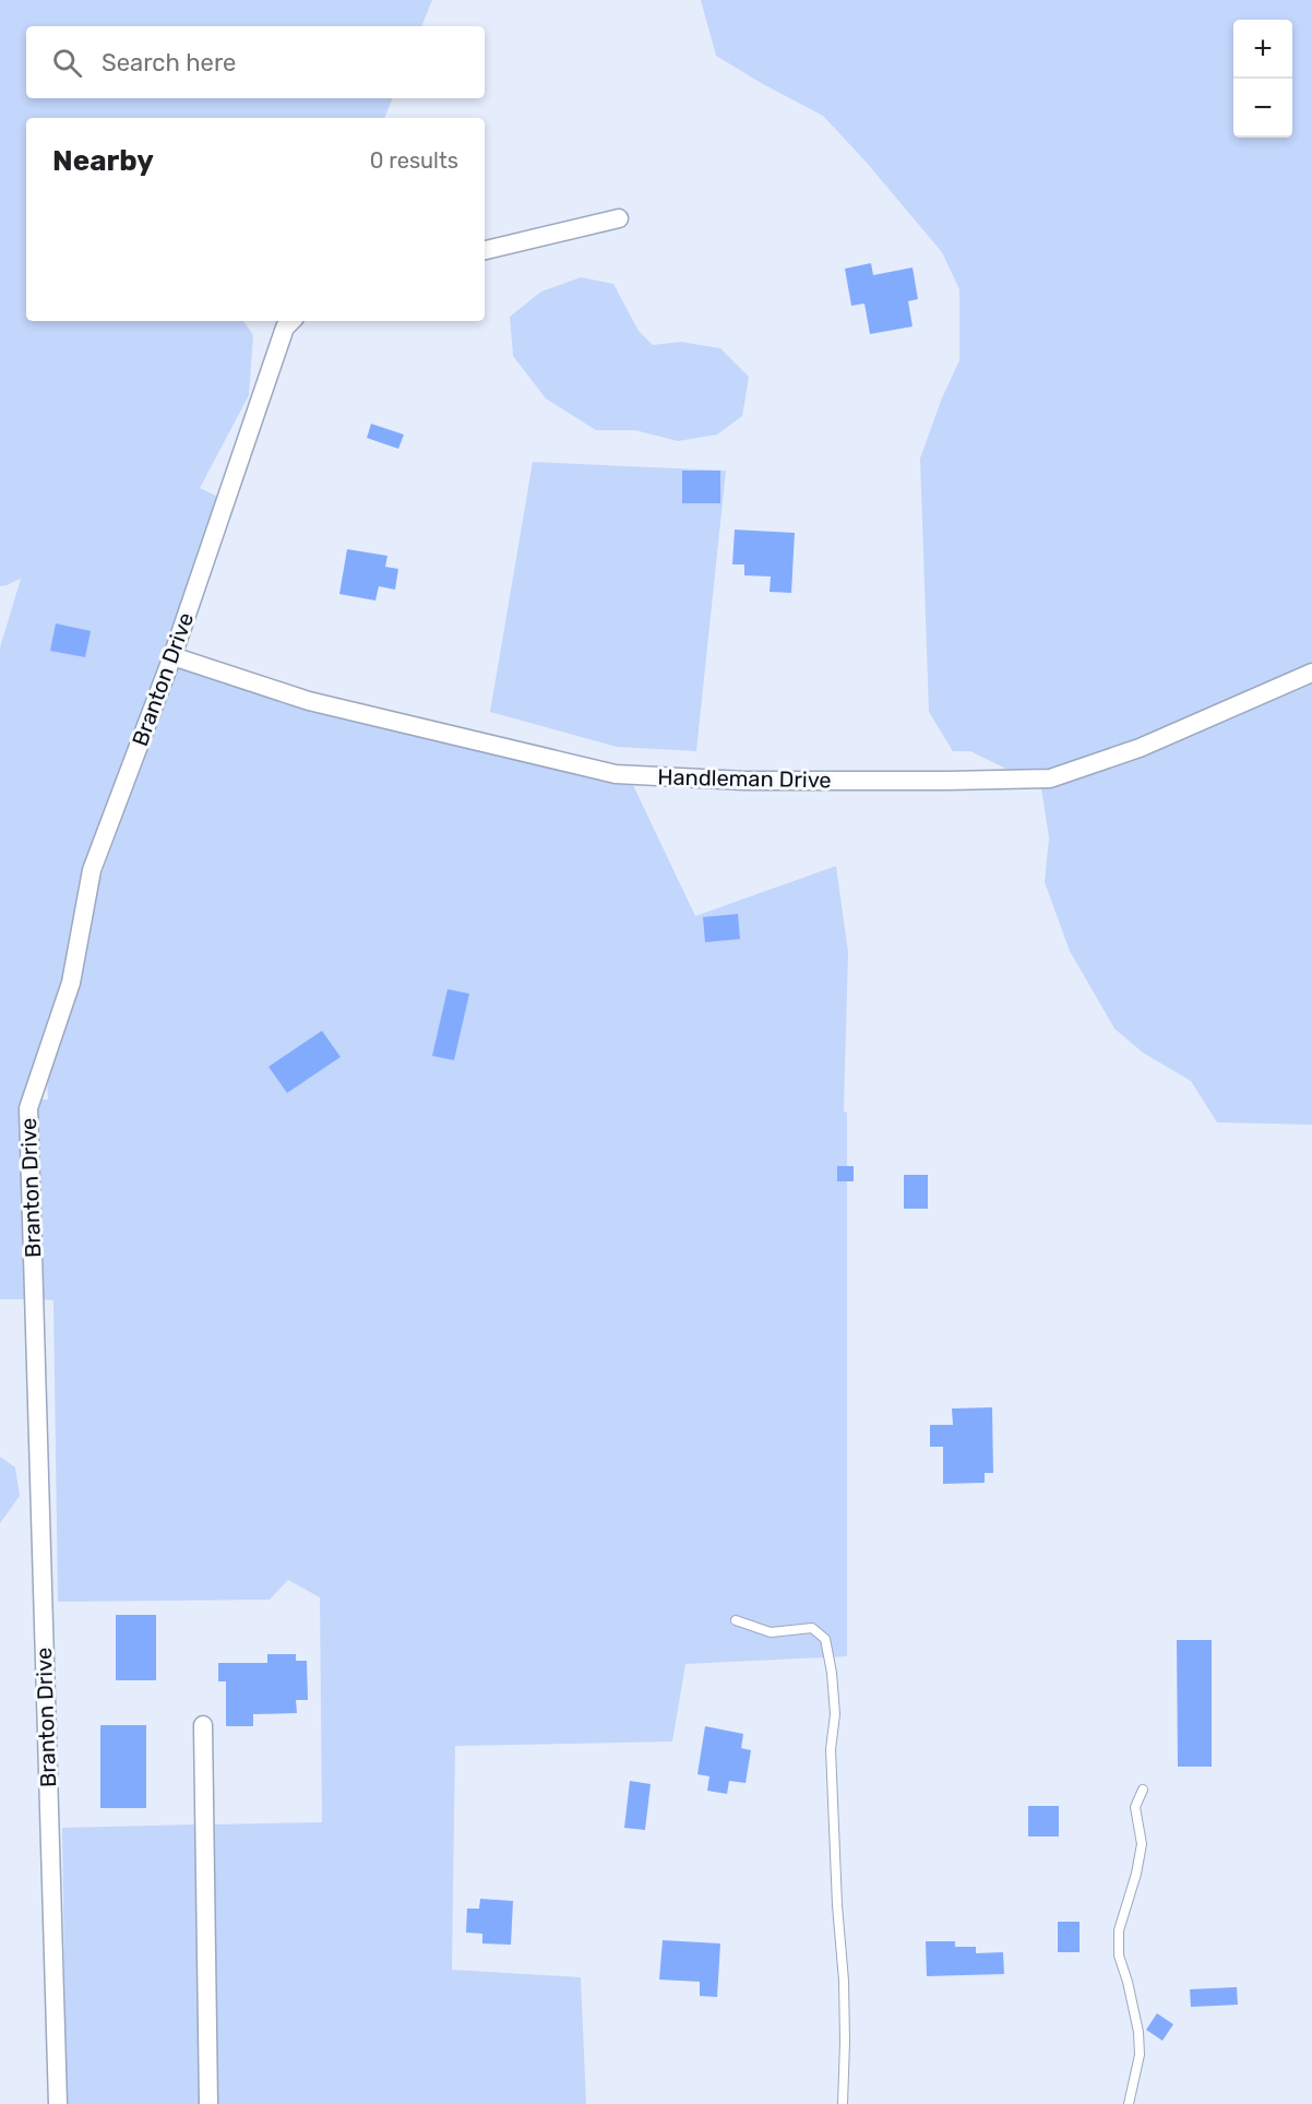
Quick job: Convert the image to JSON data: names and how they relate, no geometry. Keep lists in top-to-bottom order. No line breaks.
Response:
{"streets":{"street":["Branton Drive","Handleman Drive"]},"crossings":[["Branton Drive","Handleman Drive"]],"page":{"map_buttons":["+","−"],"search":"Search here","heading":["Nearby","0 results"]}}
